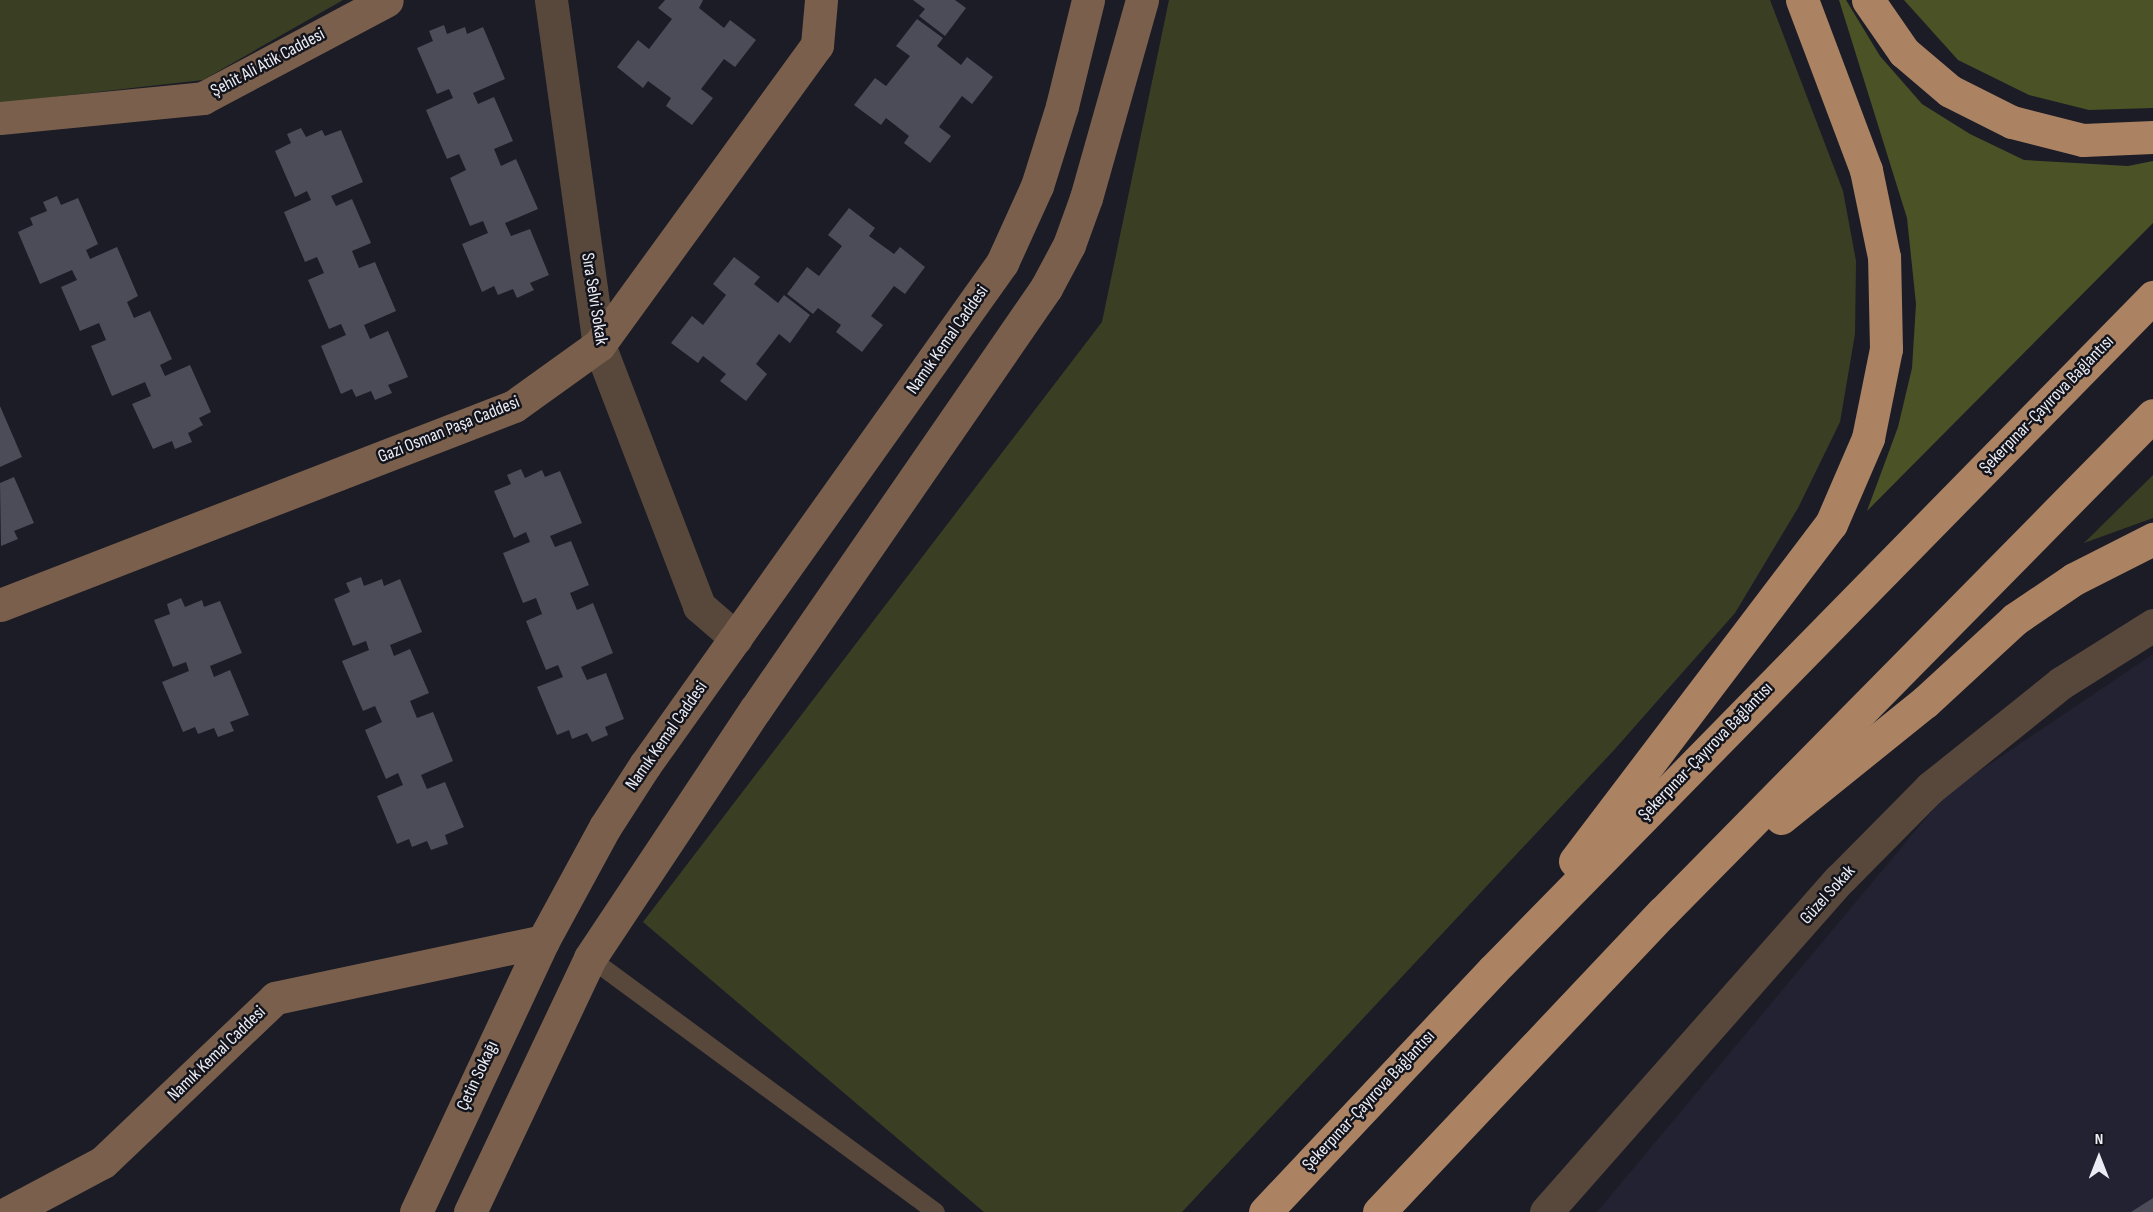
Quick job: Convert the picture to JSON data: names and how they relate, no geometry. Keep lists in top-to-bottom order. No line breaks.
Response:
{"streets":{"highway":["Şekerpınar-Çayırova Bağlantısı"],"street":["Şehit Ali Atik Caddesi","Sıra Selvi Sokak","Namık Kemal Caddesi","Gazi Osman Paşa Caddesi","Güzel Sokak","Çetin Sokağı"]},"crossings":[["Sıra Selvi Sokak","Namık Kemal Caddesi"],["Sıra Selvi Sokak","Gazi Osman Paşa Caddesi"],["Namık Kemal Caddesi","Çetin Sokağı"]],"north":"top"}
